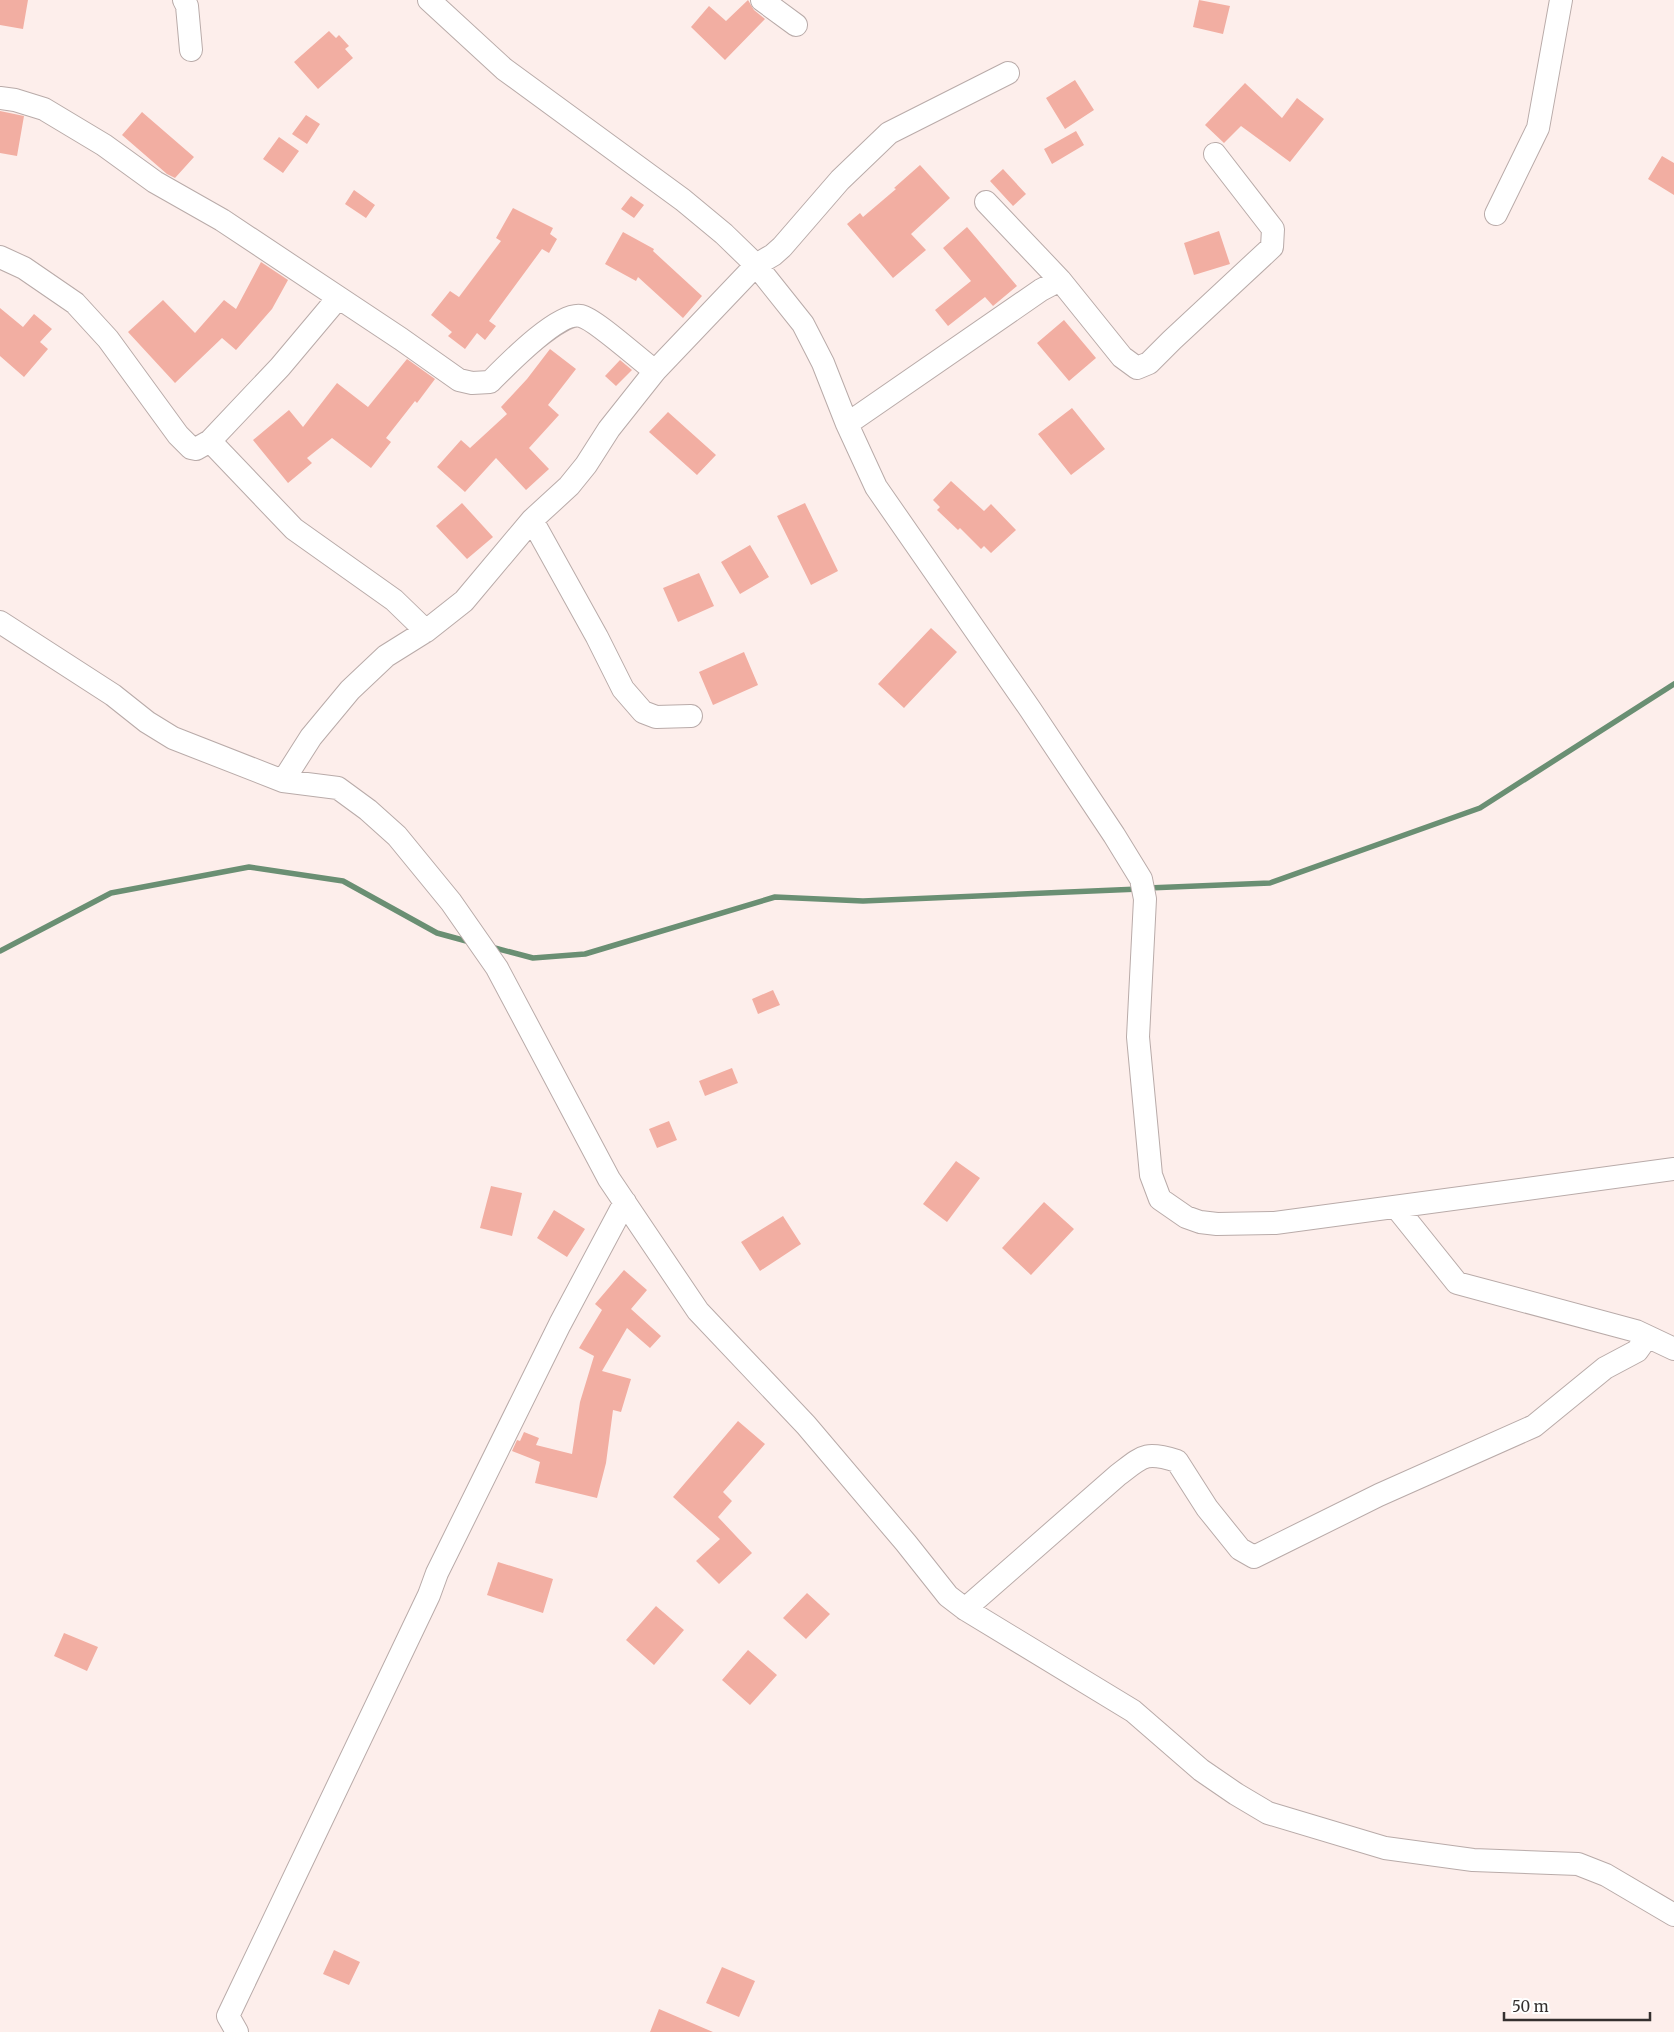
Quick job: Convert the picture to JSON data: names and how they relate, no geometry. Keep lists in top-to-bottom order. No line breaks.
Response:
{"scale_bar":"50 m"}
